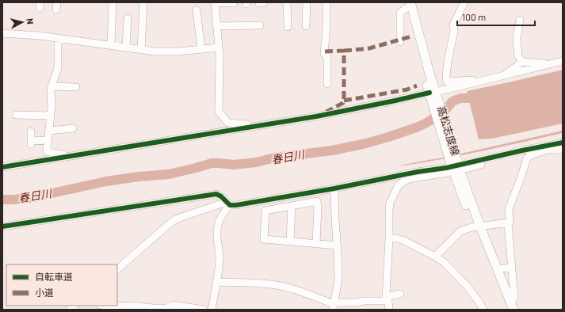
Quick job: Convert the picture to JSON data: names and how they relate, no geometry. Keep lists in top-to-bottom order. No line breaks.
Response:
{"streets":{"main road":["高松志度線"]},"water":["春日川"],"legend":["自転車道","小道"],"scale_bar":"100 m","north":"right"}
